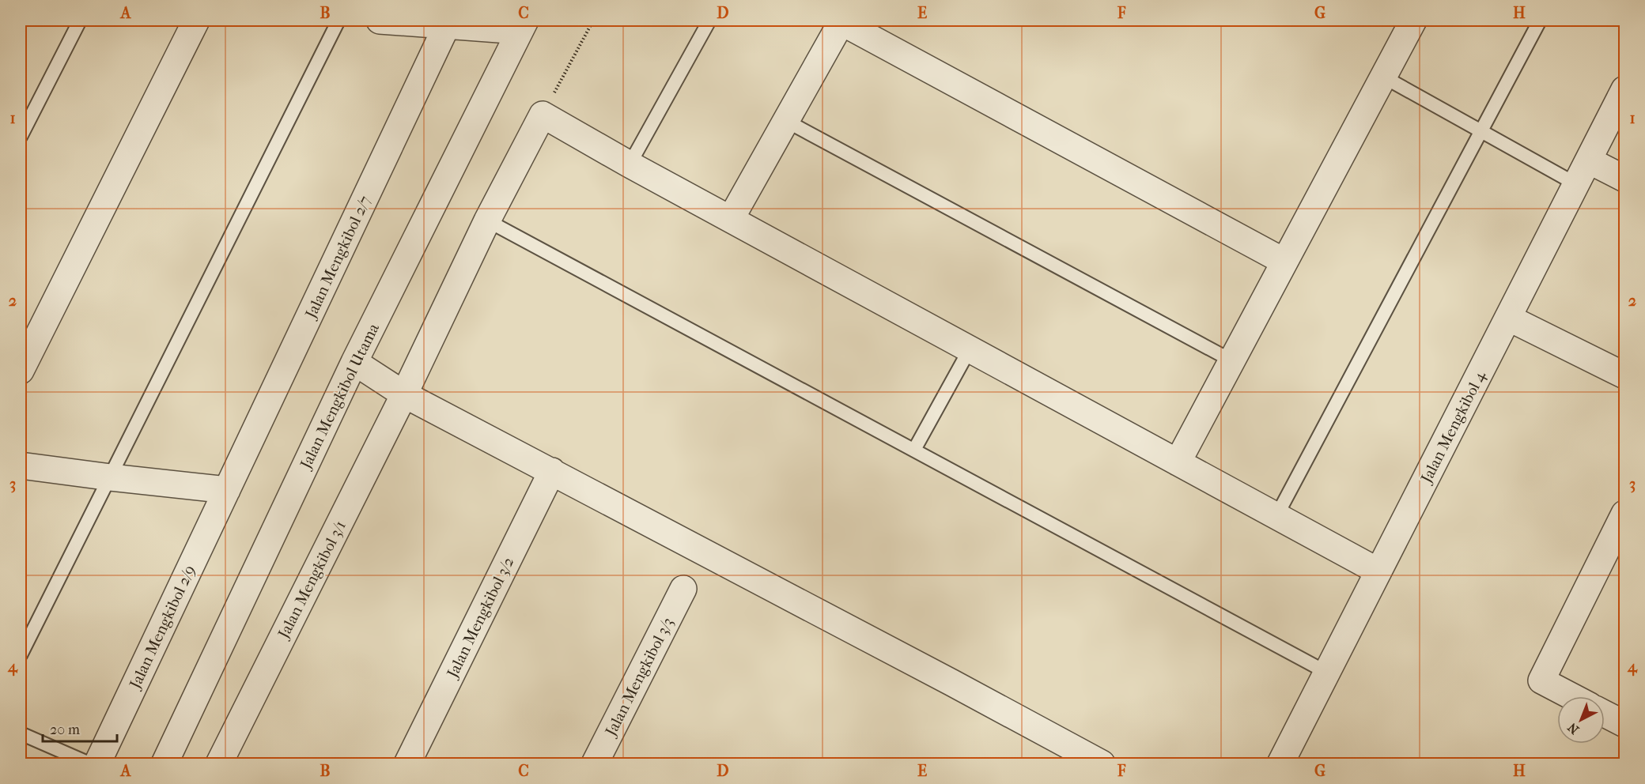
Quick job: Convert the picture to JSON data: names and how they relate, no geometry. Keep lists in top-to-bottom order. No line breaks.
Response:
{"streets":{"street":["Jalan Mengkibol 2/7","Jalan Mengkibol Utama","Jalan Mengkibol 4","Jalan Mengkibol 3/1","Jalan Mengkibol 3/2","Jalan Mengkibol 2/9","Jalan Mengkibol 3/3"]},"crossings":[["Jalan Mengkibol 2/7","Jalan Mengkibol Utama"],["Jalan Mengkibol 2/7","Jalan Mengkibol 2/9"]],"scale_bar":"20 m","north":"bottom left","grid":{"columns":["A","B","C","D","E","F","G","H"],"rows":["1","2","3","4"]}}
